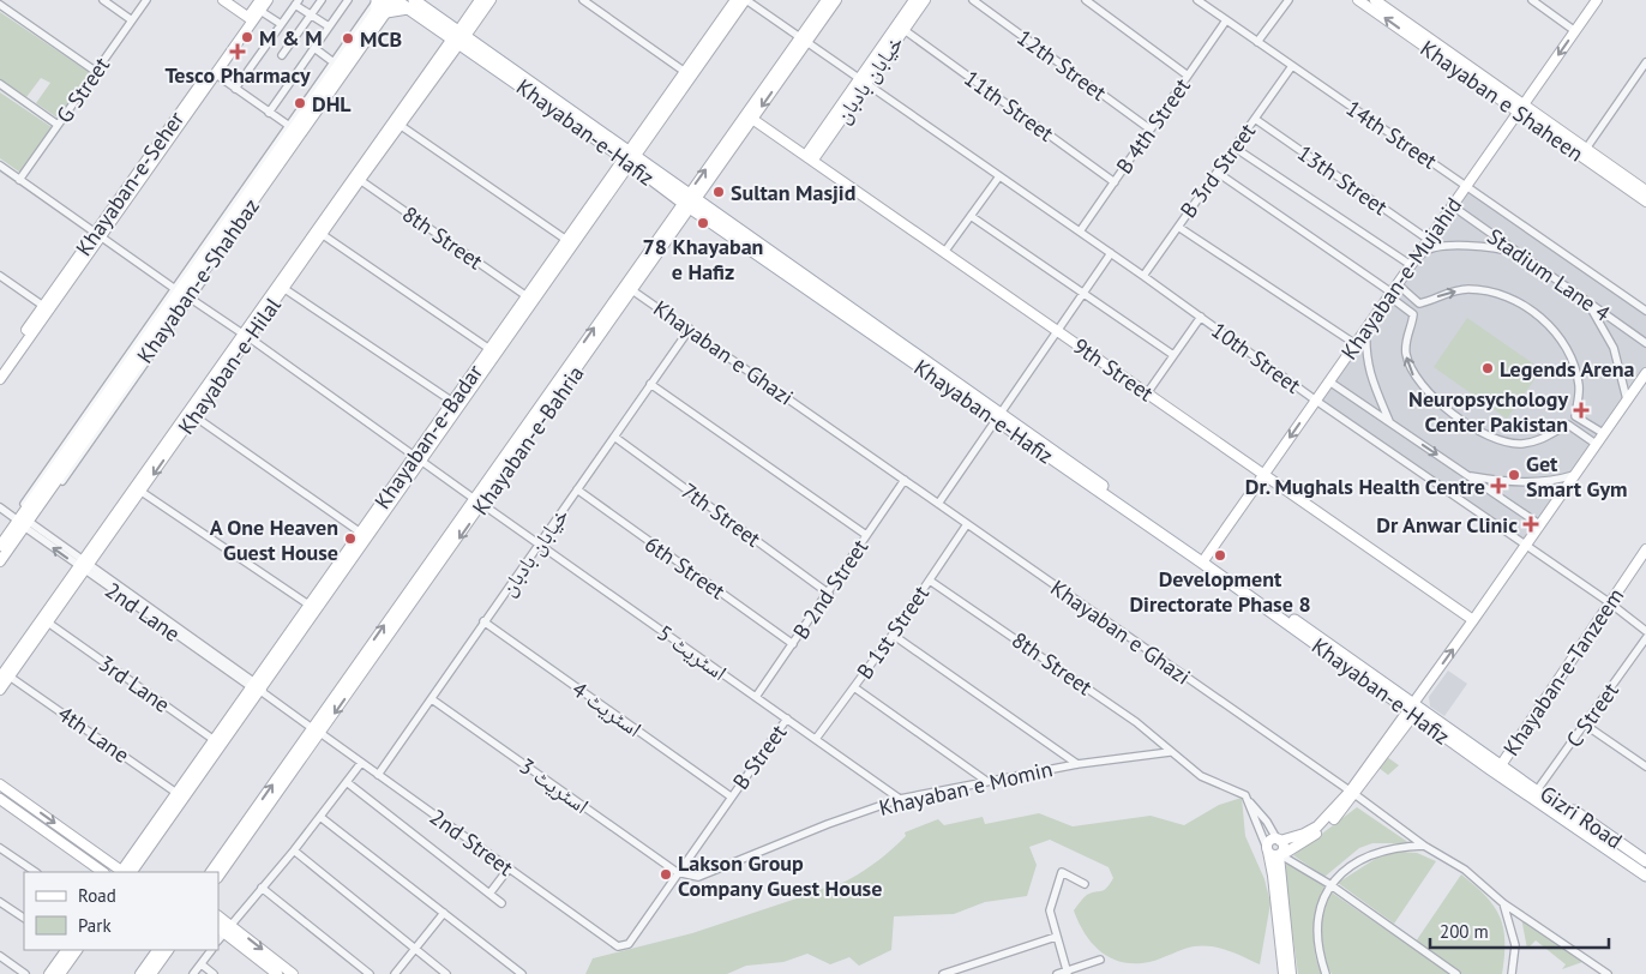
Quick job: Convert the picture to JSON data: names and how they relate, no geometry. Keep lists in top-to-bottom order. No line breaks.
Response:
{"streets":{"main road":["خیابان بادبان","Khayaban e Shaheen","Khayaban-e-Hafiz","Khayaban-e-Seher","Khayaban-e-Mujahid","Khayaban-e-Shahbaz","Khayaban-e-Hilal","9th Street","Khayaban-e-Badar","Khayaban-e-Bahria","Khayaban-e-Tanzeem","Gizri Road"],"street":["12th Street","G Street","11th Street","B 4th Street","14th Street","B 3rd Street","13th Street","8th Street","Stadium Lane 4","Khayaban e Ghazi","10th Street","7th Street","6th Street","B 2nd Street","2nd Lane","B 1st Street","اسٹریٹ 5","3rd Lane","اسٹریٹ 4","C Street","4th Lane","B Street","اسٹریٹ 3","Khayaban e Momin","2nd Street"]},"crossings":[["12th Street","B 4th Street"],["خیابان بادبان","11th Street"],["خیابان بادبان","Khayaban e Ghazi"],["خیابان بادبان","10th Street"],["خیابان بادبان","9th Street"],["خیابان بادبان","7th Street"],["خیابان بادبان","6th Street"],["خیابان بادبان","اسٹریٹ 5"],["خیابان بادبان","اسٹریٹ 4"],["خیابان بادبان","اسٹریٹ 3"],["خیابان بادبان","2nd Street"],["Khayaban e Shaheen","Khayaban-e-Mujahid"],["11th Street","B 4th Street"],["B 4th Street","14th Street"],["B 4th Street","10th Street"],["Khayaban-e-Hafiz","Khayaban-e-Mujahid"],["Khayaban-e-Hafiz","Khayaban-e-Shahbaz"],["Khayaban-e-Hafiz","Khayaban-e-Hilal"],["Khayaban-e-Hafiz","Khayaban-e-Badar"],["Khayaban-e-Hafiz","Khayaban-e-Bahria"],["Khayaban-e-Hafiz","C Street"],["Khayaban-e-Hafiz","Gizri Road"],["14th Street","B 3rd Street"],["14th Street","Khayaban-e-Mujahid"],["B 3rd Street","13th Street"],["B 3rd Street","10th Street"],["13th Street","Khayaban-e-Mujahid"],["8th Street","Khayaban-e-Hilal"],["8th Street","Khayaban-e-Badar"],["8th Street","B 1st Street"],["8th Street","Khayaban e Momin"],["Stadium Lane 4","Khayaban-e-Mujahid"],["Khayaban-e-Mujahid","10th Street"],["Khayaban-e-Mujahid","9th Street"],["Khayaban-e-Shahbaz","2nd Lane"],["Khayaban e Ghazi","Khayaban-e-Bahria"],["Khayaban e Ghazi","B 2nd Street"],["Khayaban e Ghazi","B 1st Street"],["10th Street","Khayaban-e-Badar"],["10th Street","Khayaban-e-Bahria"],["10th Street","Khayaban-e-Tanzeem"],["Khayaban-e-Hilal","2nd Lane"],["Khayaban-e-Hilal","3rd Lane"],["Khayaban-e-Hilal","4th Lane"],["9th Street","Khayaban-e-Bahria"],["Khayaban-e-Badar","2nd Lane"],["Khayaban-e-Badar","3rd Lane"],["Khayaban-e-Badar","4th Lane"],["Khayaban-e-Bahria","2nd Lane"],["Khayaban-e-Bahria","اسٹریٹ 5"],["Khayaban-e-Bahria","2nd Street"],["7th Street","B 2nd Street"],["6th Street","B 2nd Street"],["B 2nd Street","اسٹریٹ 5"],["2nd Lane","2nd Street"],["B 1st Street","اسٹریٹ 5"],["اسٹریٹ 5","B Street"],["اسٹریٹ 5","Khayaban e Momin"],["Khayaban-e-Tanzeem","Gizri Road"],["اسٹریٹ 4","B Street"],["C Street","Gizri Road"],["B Street","اسٹریٹ 3"],["B Street","Khayaban e Momin"],["B Street","2nd Street"],["اسٹریٹ 3","Khayaban e Momin"],["اسٹریٹ 3","2nd Street"],["Khayaban e Momin","2nd Street"]],"places":{"other":["M & M","MCB","DHL","Sultan Masjid","78 Khayaban e Hafiz","Legends Arena","Get Smart Gym","A One Heaven Guest House","Development Directorate Phase 8","Lakson Group Company Guest House"],"health":["Tesco Pharmacy","Neuropsychology Center Pakistan","Dr. Mughals Health Centre","Dr Anwar Clinic"]},"legend":["Road","Park"],"scale_bar":"200 m"}
